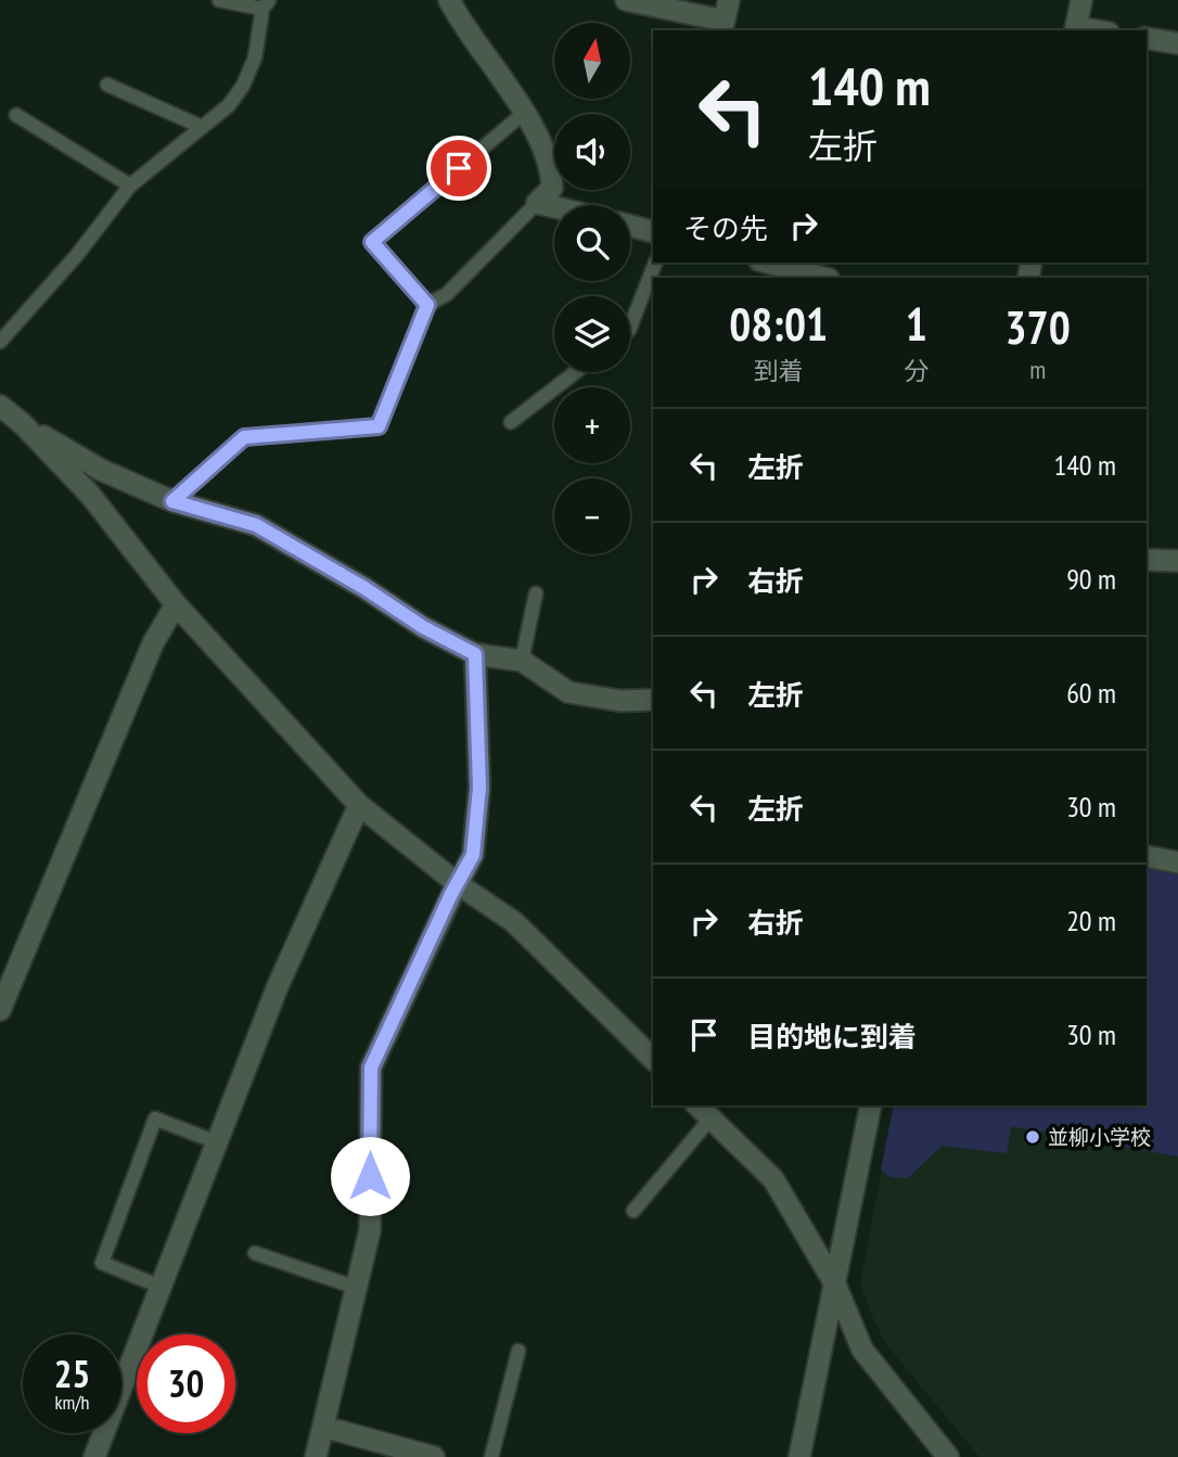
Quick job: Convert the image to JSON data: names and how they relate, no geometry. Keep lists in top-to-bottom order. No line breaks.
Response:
{"places":["並柳小学校"],"north":"top","page":{"map_buttons":["+","−"],"turn":["140 m","左折"],"then":"その先","eta":["08:01","到着","1","分","370","m"],"list":[{"name":"左折","value":"140 m"},{"name":"右折","value":"90 m"},{"name":"左折","value":"60 m"},{"name":"左折","value":"30 m"},{"name":"右折","value":"20 m"},{"name":"目的地に到着","value":"30 m"}],"speed":"25 km/h","limit":"30"}}
